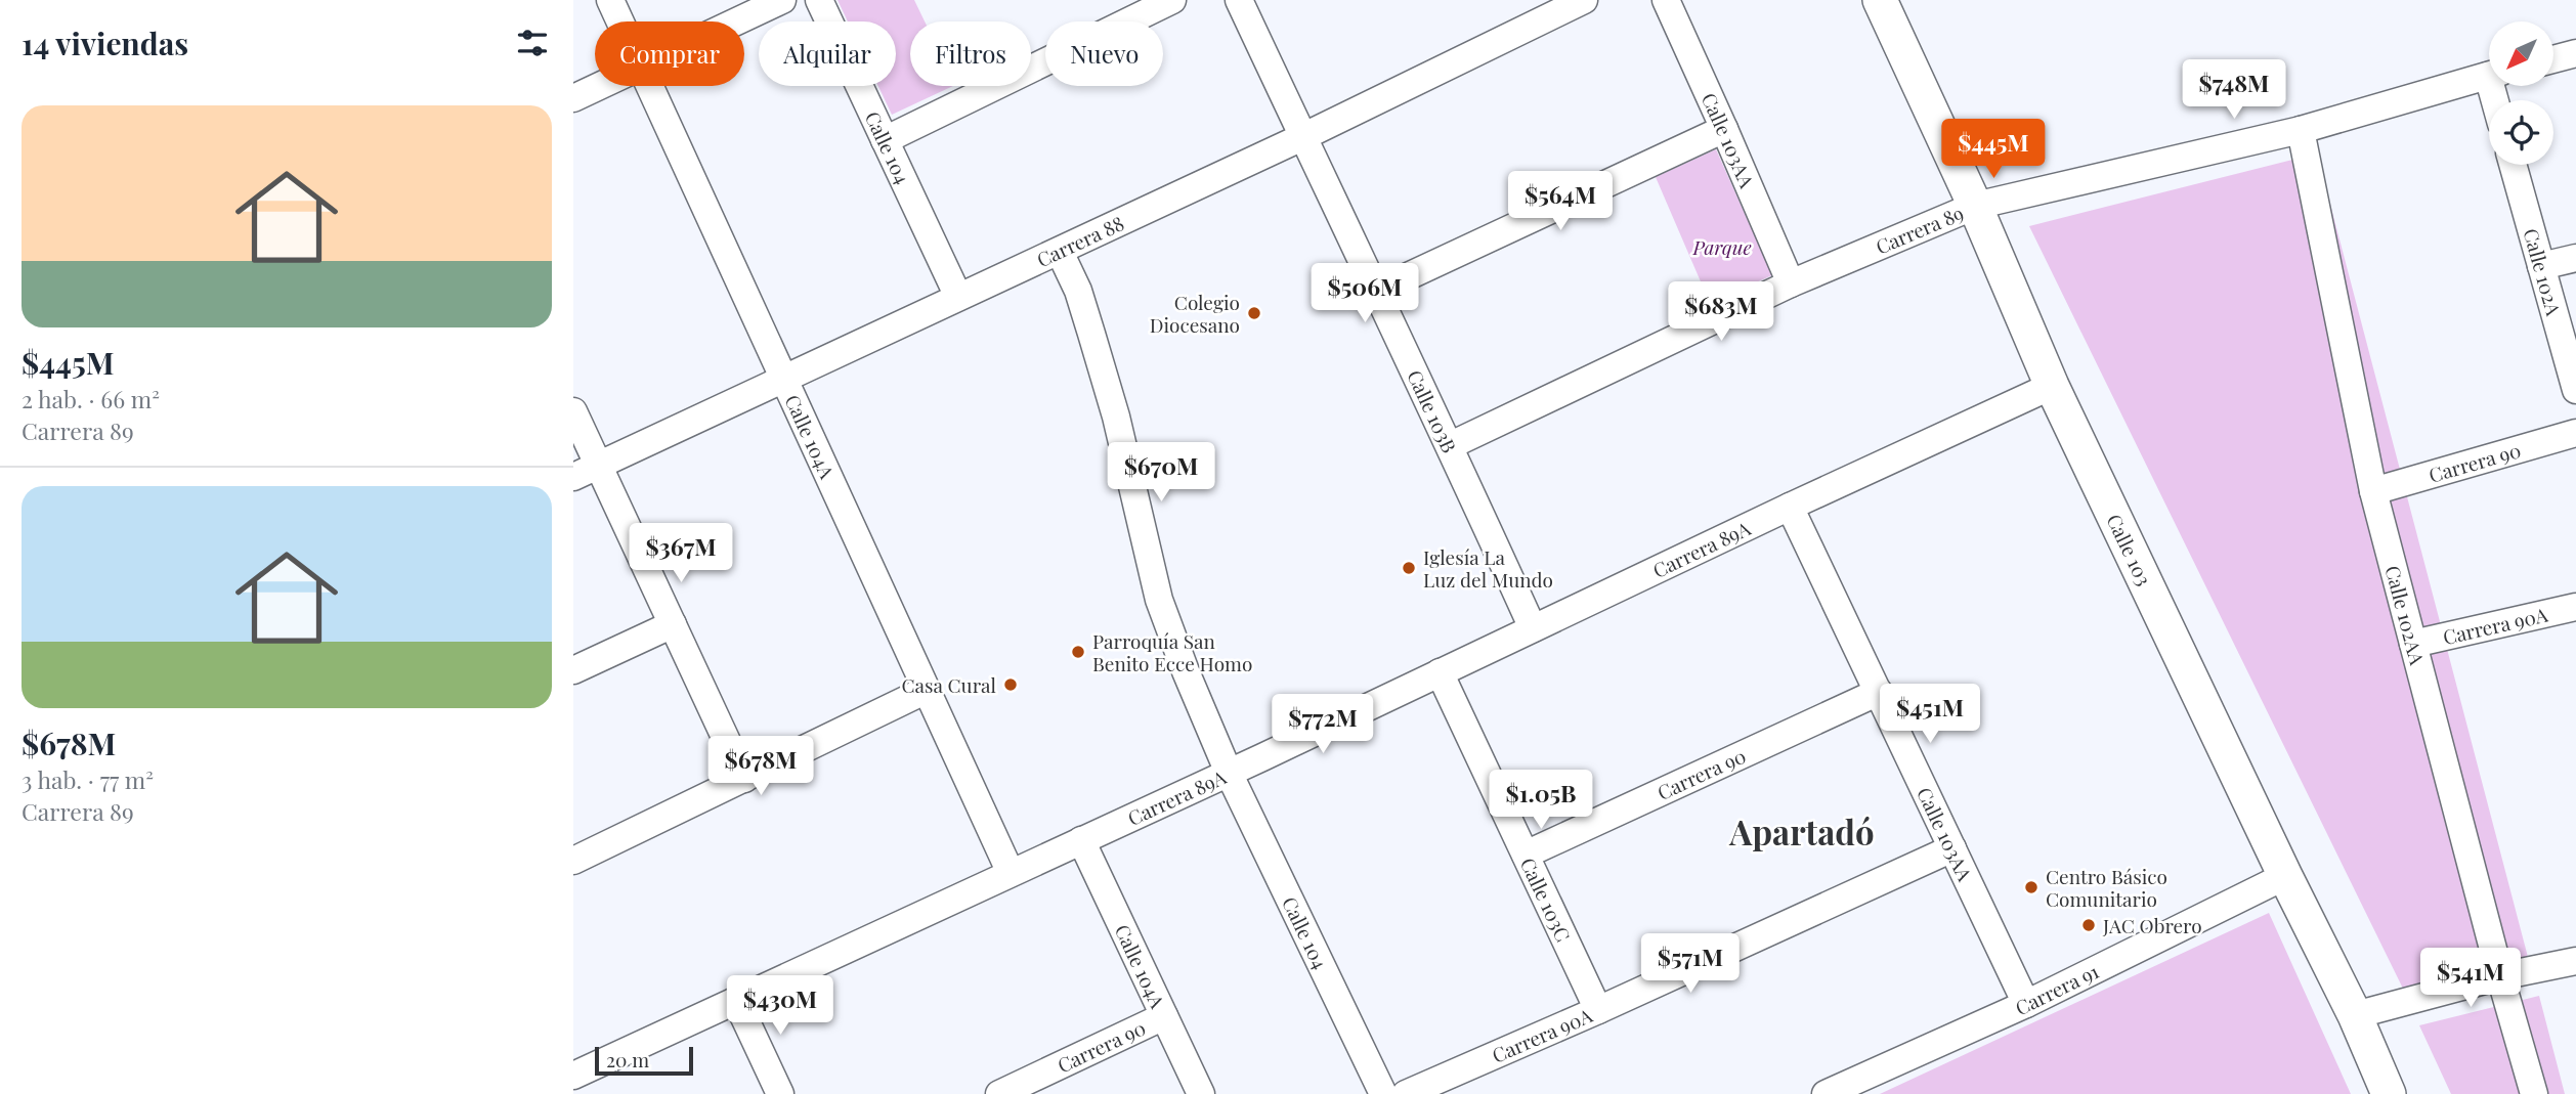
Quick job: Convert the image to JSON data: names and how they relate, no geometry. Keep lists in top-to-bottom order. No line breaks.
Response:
{"streets":{"street":["Calle 103AA","Calle 104","Carrera 89","Carrera 88","Calle 102A","Calle 103B","Calle 104A","Carrera 90","Carrera 89A","Calle 103","Calle 102AA","Carrera 90A","Calle 103C","Carrera 91"]},"crossings":[["Calle 103AA","Carrera 89"],["Calle 103AA","Carrera 90"],["Calle 103AA","Carrera 89A"],["Calle 103AA","Carrera 90A"],["Calle 103AA","Carrera 91"],["Calle 104","Carrera 88"],["Calle 104","Carrera 89A"],["Carrera 89","Calle 103B"],["Carrera 89","Calle 103"],["Carrera 89","Calle 102AA"],["Carrera 88","Calle 103B"],["Carrera 88","Calle 104A"],["Calle 103B","Carrera 89A"],["Calle 104A","Carrera 90"],["Calle 104A","Carrera 89A"],["Carrera 90","Calle 102AA"],["Carrera 90","Calle 103C"],["Carrera 89A","Calle 103"],["Carrera 89A","Calle 103C"],["Calle 103","Carrera 91"],["Calle 102AA","Carrera 90A"],["Carrera 90A","Calle 103C"]],"districts":["Apartadó"],"parks":["Parque"],"places":["Colegio Diocesano","Iglesía La Luz del Mundo","Parroquía San Benito Ecce Homo","Casa Cural","Centro Básico Comunitario","JAC Obrero"],"scale_bar":"20 m","north":"bottom left","page":{"heading":"14 viviendas","chip":["Comprar","Alquilar","Filtros","Nuevo"],"price":["$748M","$445M","$564M","$506M","$683M","$670M","$367M","$451M","$772M","$678M","$1.05B","$571M","$541M","$430M"],"list":[{"name":"$445M","note":"2 hab. · 66 m² · Carrera 89"},{"name":"$678M","note":"3 hab. · 77 m² · Carrera 89"}],"scale":"20 m"}}
